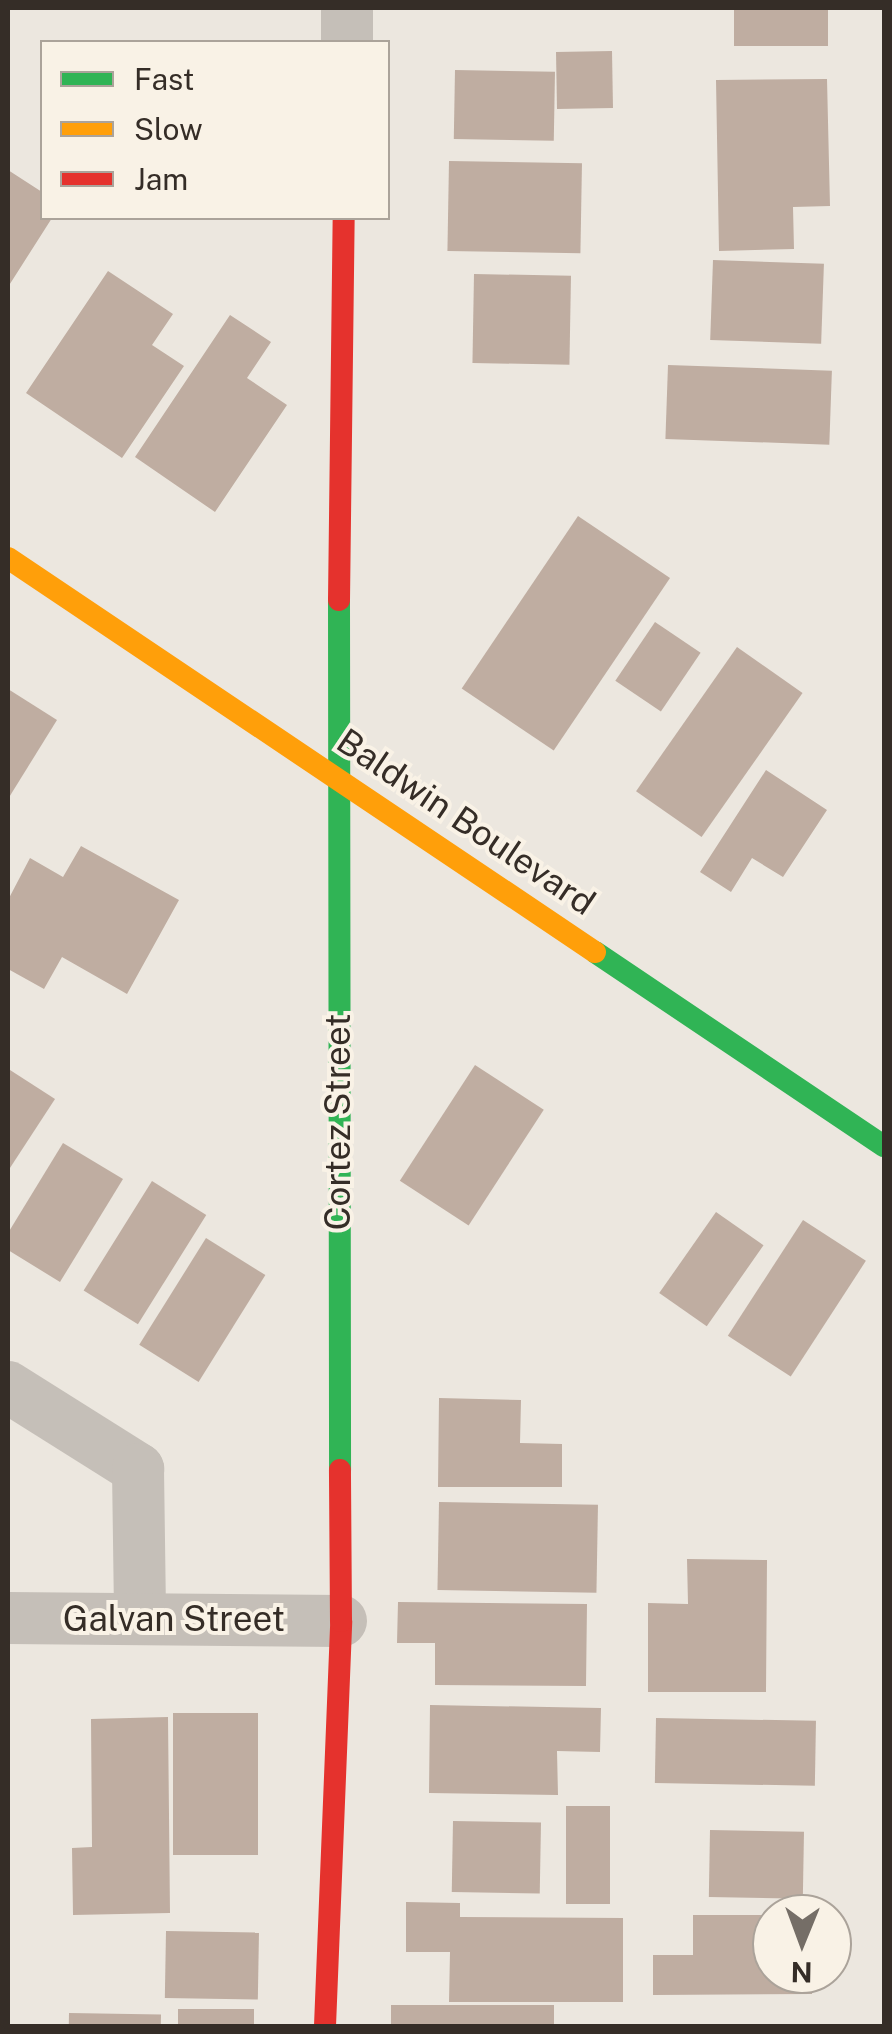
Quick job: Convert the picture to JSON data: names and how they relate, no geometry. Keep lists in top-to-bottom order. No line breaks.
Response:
{"streets":{"street":["Baldwin Boulevard","Cortez Street","Galvan Street"]},"crossings":[["Baldwin Boulevard","Cortez Street"],["Cortez Street","Galvan Street"]],"legend":["Fast","Slow","Jam"],"north":"bottom"}
